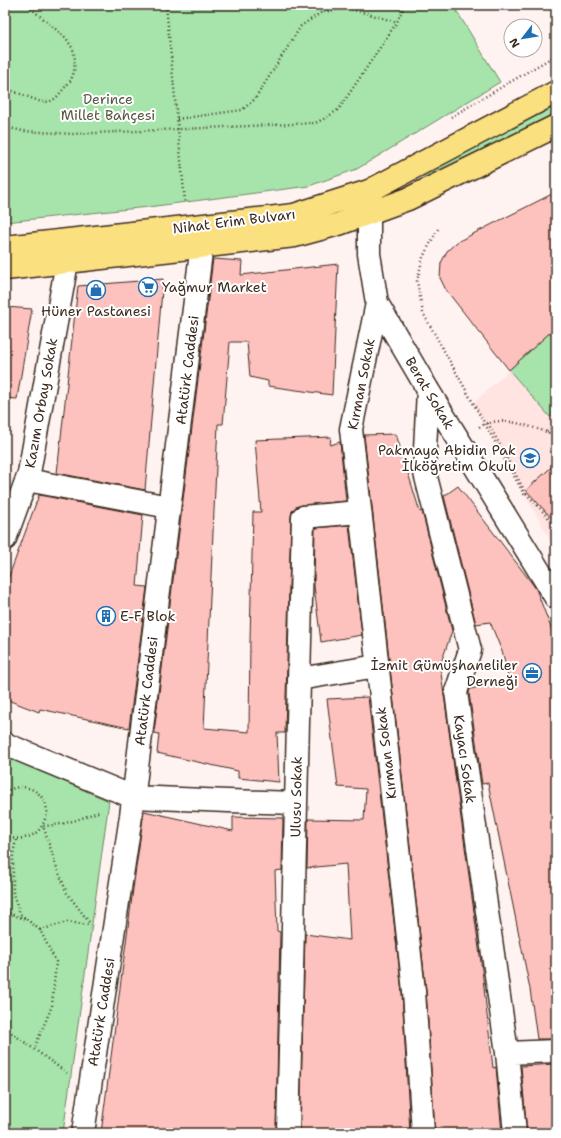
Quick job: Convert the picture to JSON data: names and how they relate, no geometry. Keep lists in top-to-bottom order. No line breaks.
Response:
{"streets":{"main road":["Nihat Erim Bulvarı"],"street":["Atatürk Caddesi","Kırman Sokak","Berat Sokak","Kazım Orbay Sokak","Kayacı Sokak","Ulusu Sokak"]},"crossings":[["Nihat Erim Bulvarı","Atatürk Caddesi"],["Nihat Erim Bulvarı","Berat Sokak"],["Nihat Erim Bulvarı","Kazım Orbay Sokak"],["Kırman Sokak","Berat Sokak"],["Kırman Sokak","Ulusu Sokak"],["Berat Sokak","Kayacı Sokak"]],"parks":["Derince Millet Bahçesi"],"places":{"supermarket":["Yağmur Market"],"shop":["Hüner Pastanesi"],"school or university":["Pakmaya Abidin Pak İlköğretim Okulu"],"building":["E-F Blok"],"office":["İzmit Gümüşhaneliler Derneği"]},"north":"bottom left"}
